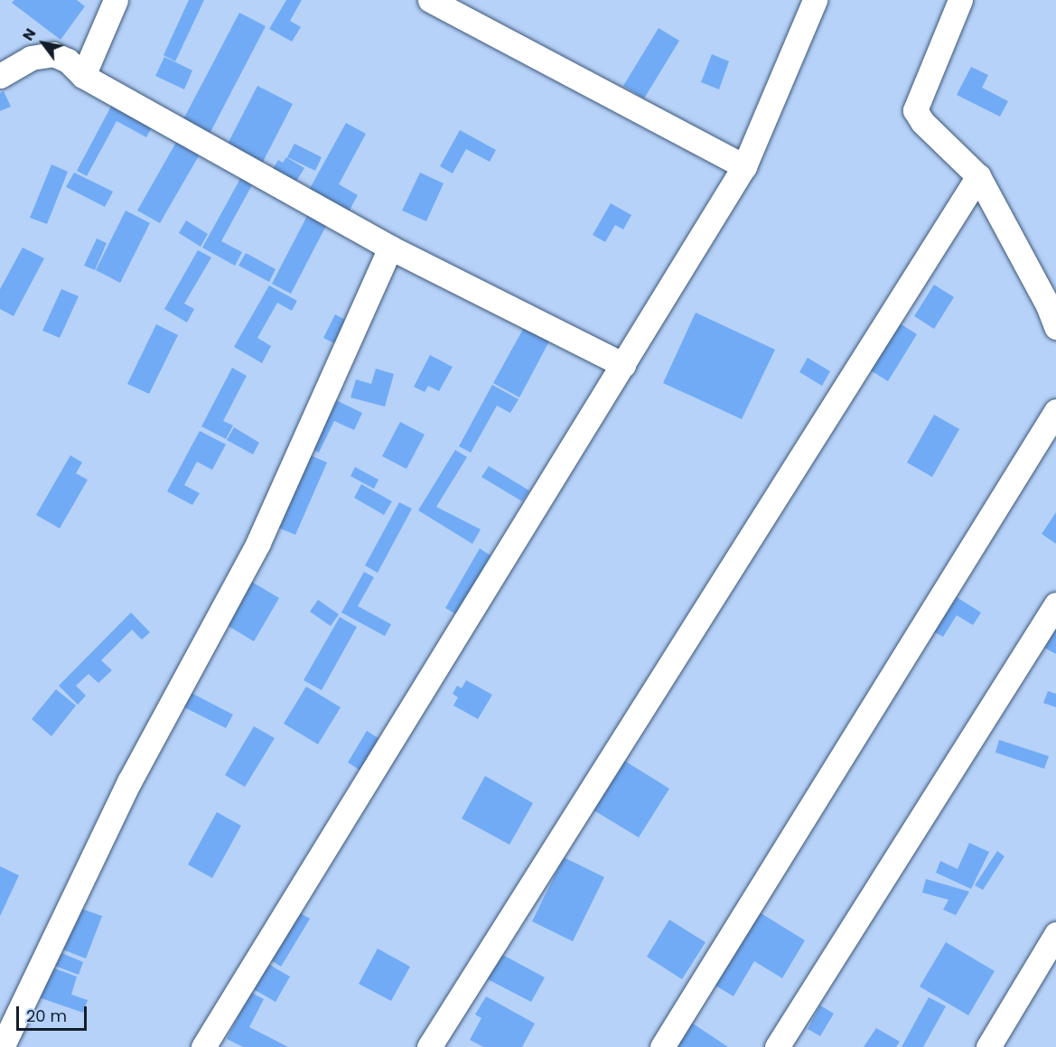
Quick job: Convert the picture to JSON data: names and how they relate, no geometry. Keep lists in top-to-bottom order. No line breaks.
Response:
{"scale_bar":"20 m","north":"top left"}
